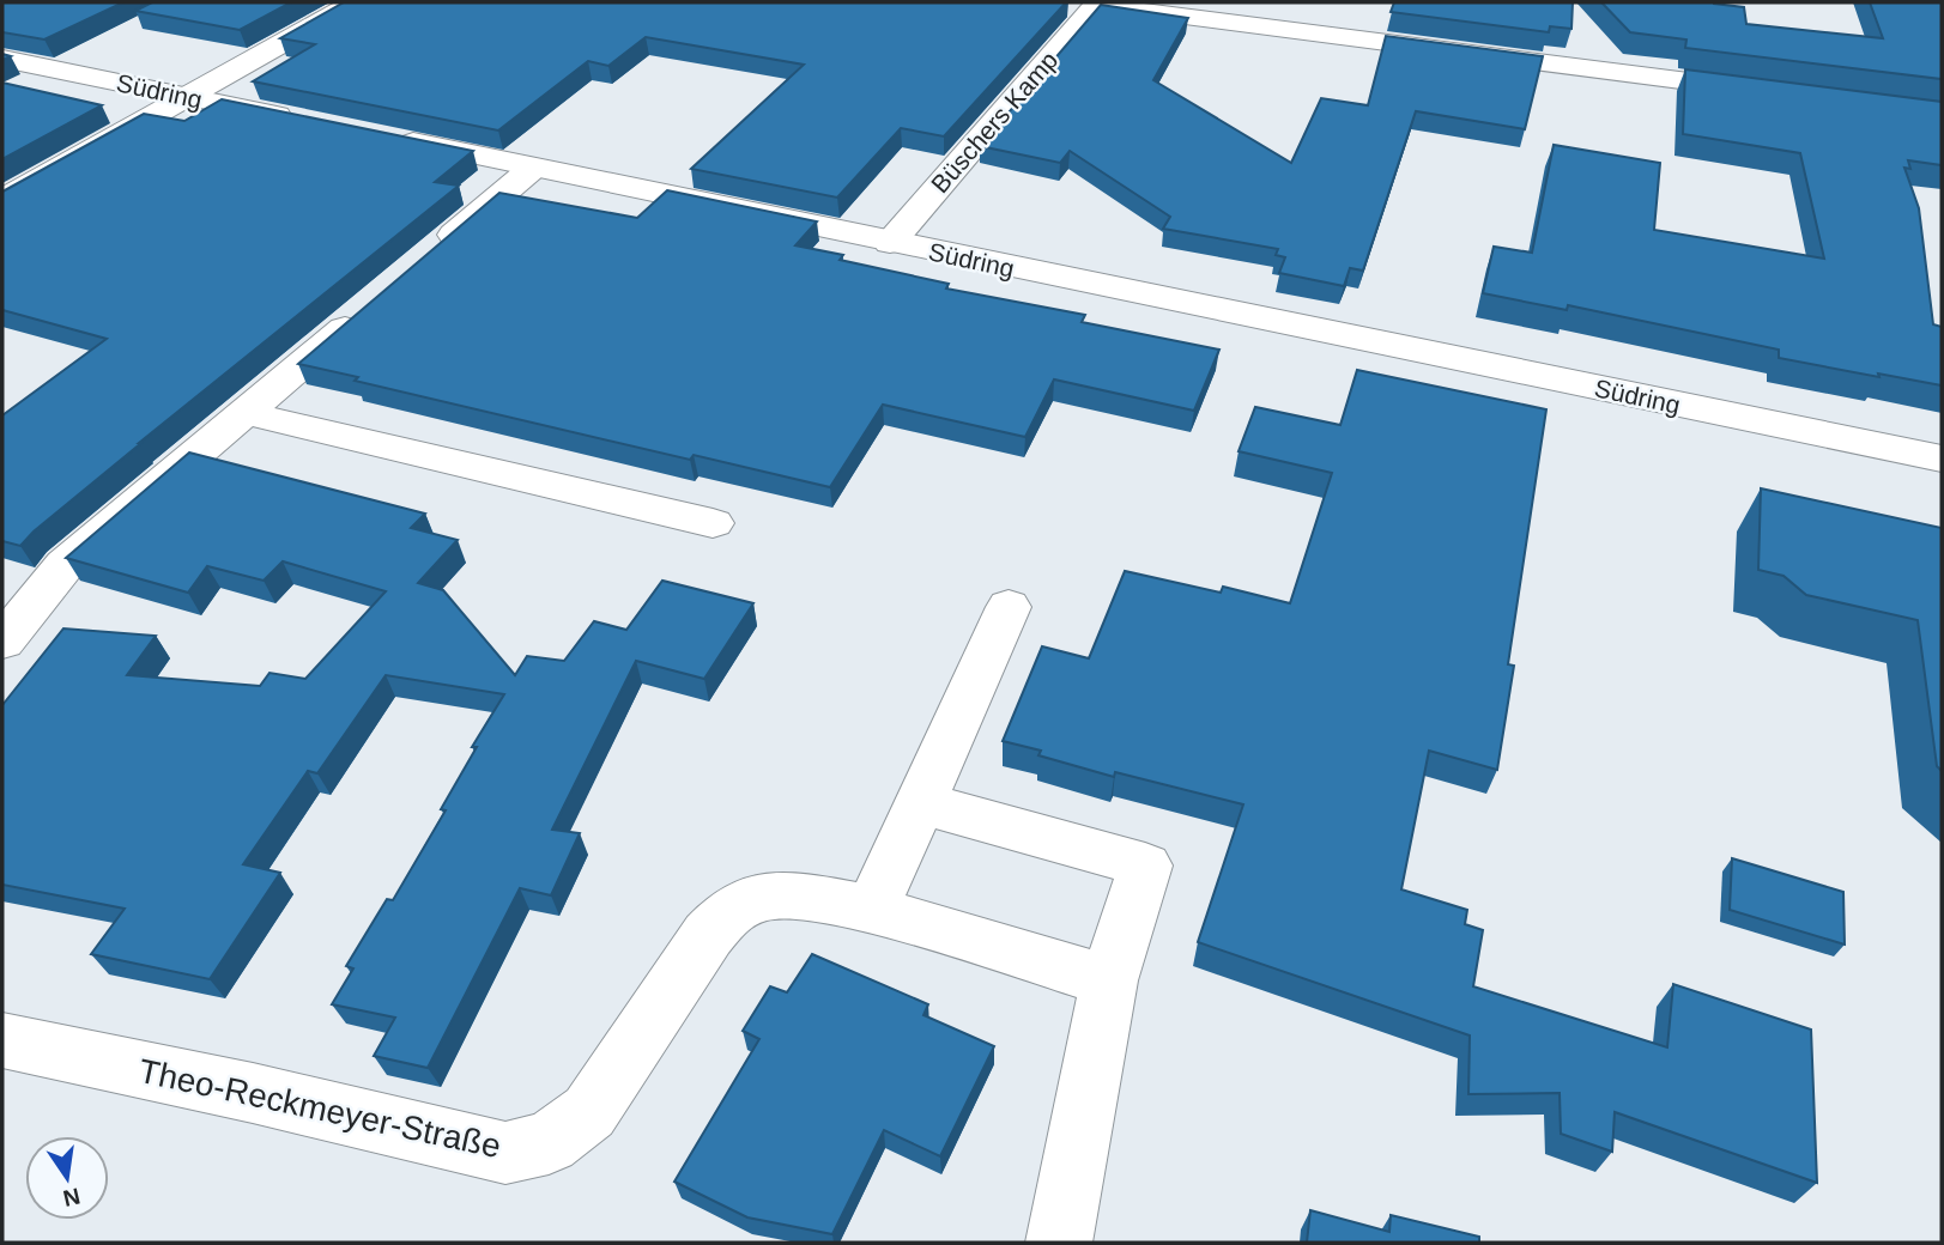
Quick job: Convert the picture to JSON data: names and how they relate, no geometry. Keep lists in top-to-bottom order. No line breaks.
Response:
{"streets":{"street":["Südring","Büschers Kamp","Theo-Reckmeyer-Straße"]},"crossings":[["Südring","Büschers Kamp"]],"north":"bottom"}
